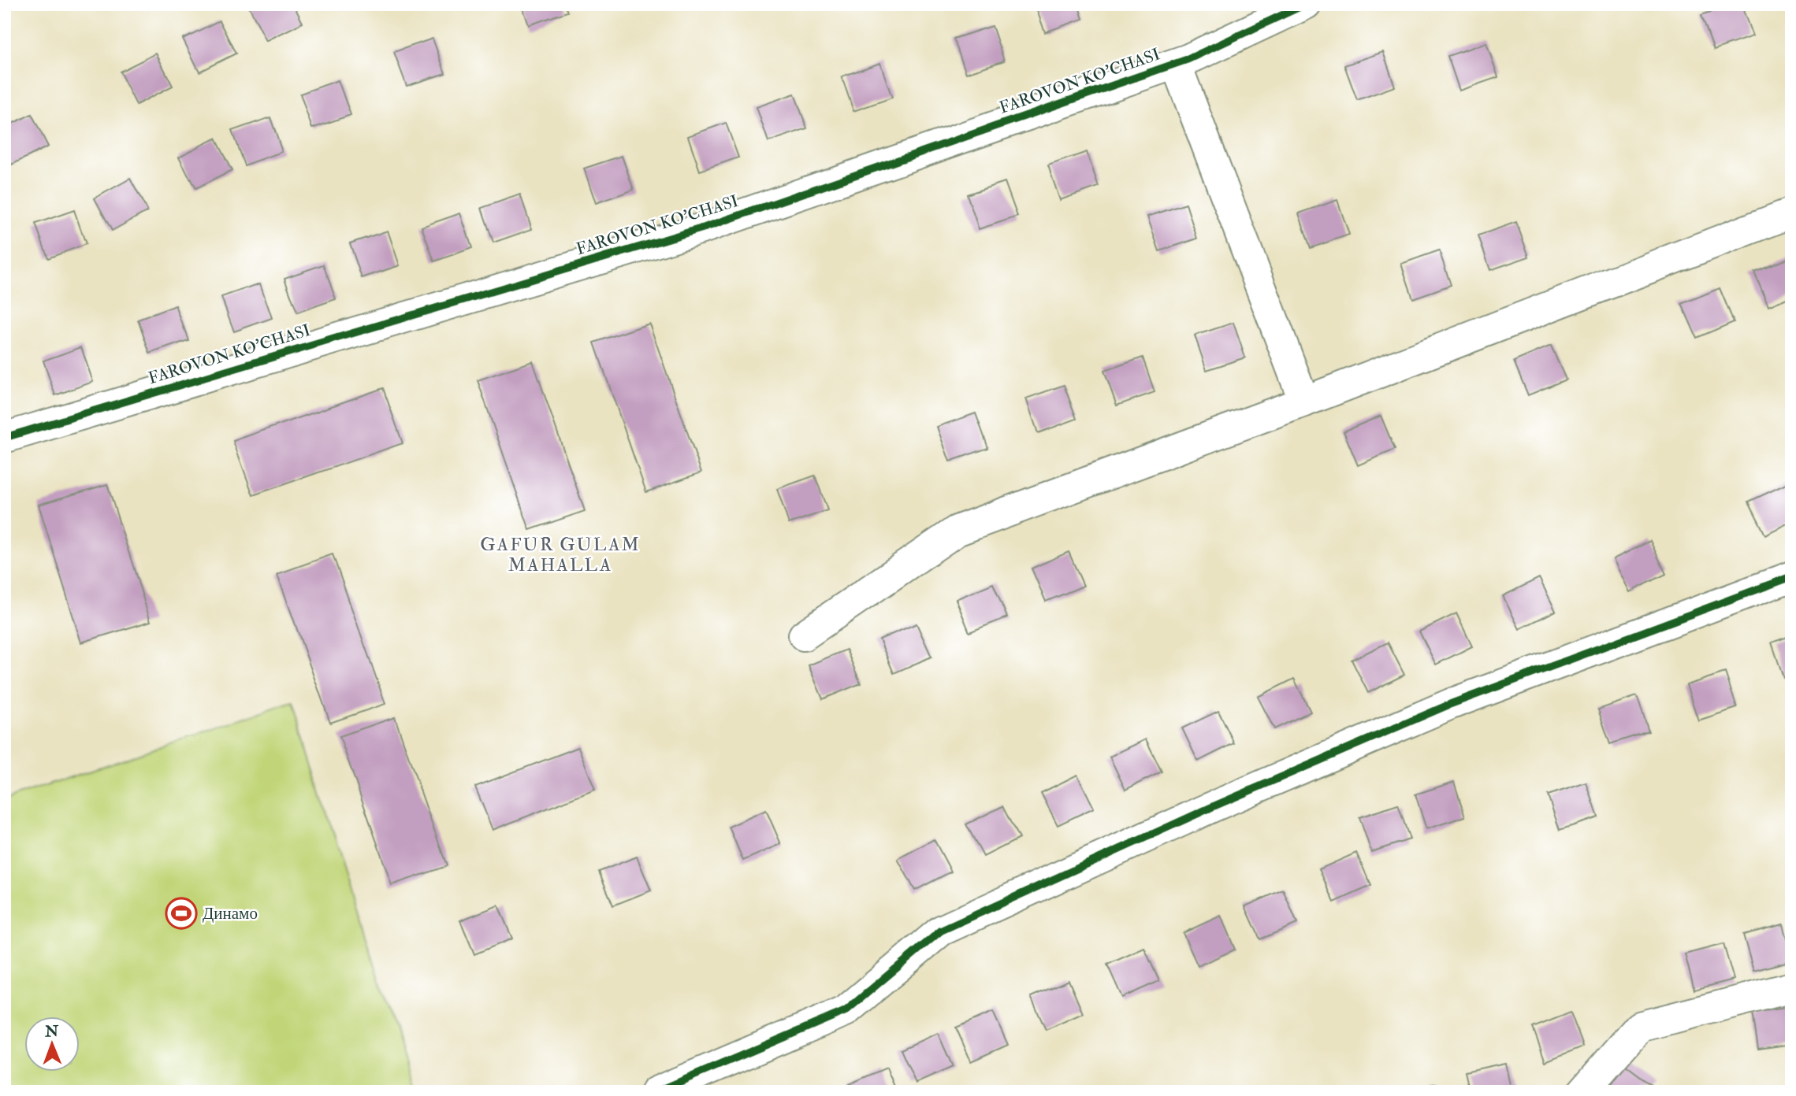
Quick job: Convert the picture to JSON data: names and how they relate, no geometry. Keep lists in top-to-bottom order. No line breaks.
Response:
{"streets":{"street":["FAROVON KO'CHASI"]},"districts":["GAFUR GULAM MAHALLA"],"places":{"sports":["Динамо"]},"north":"top"}
